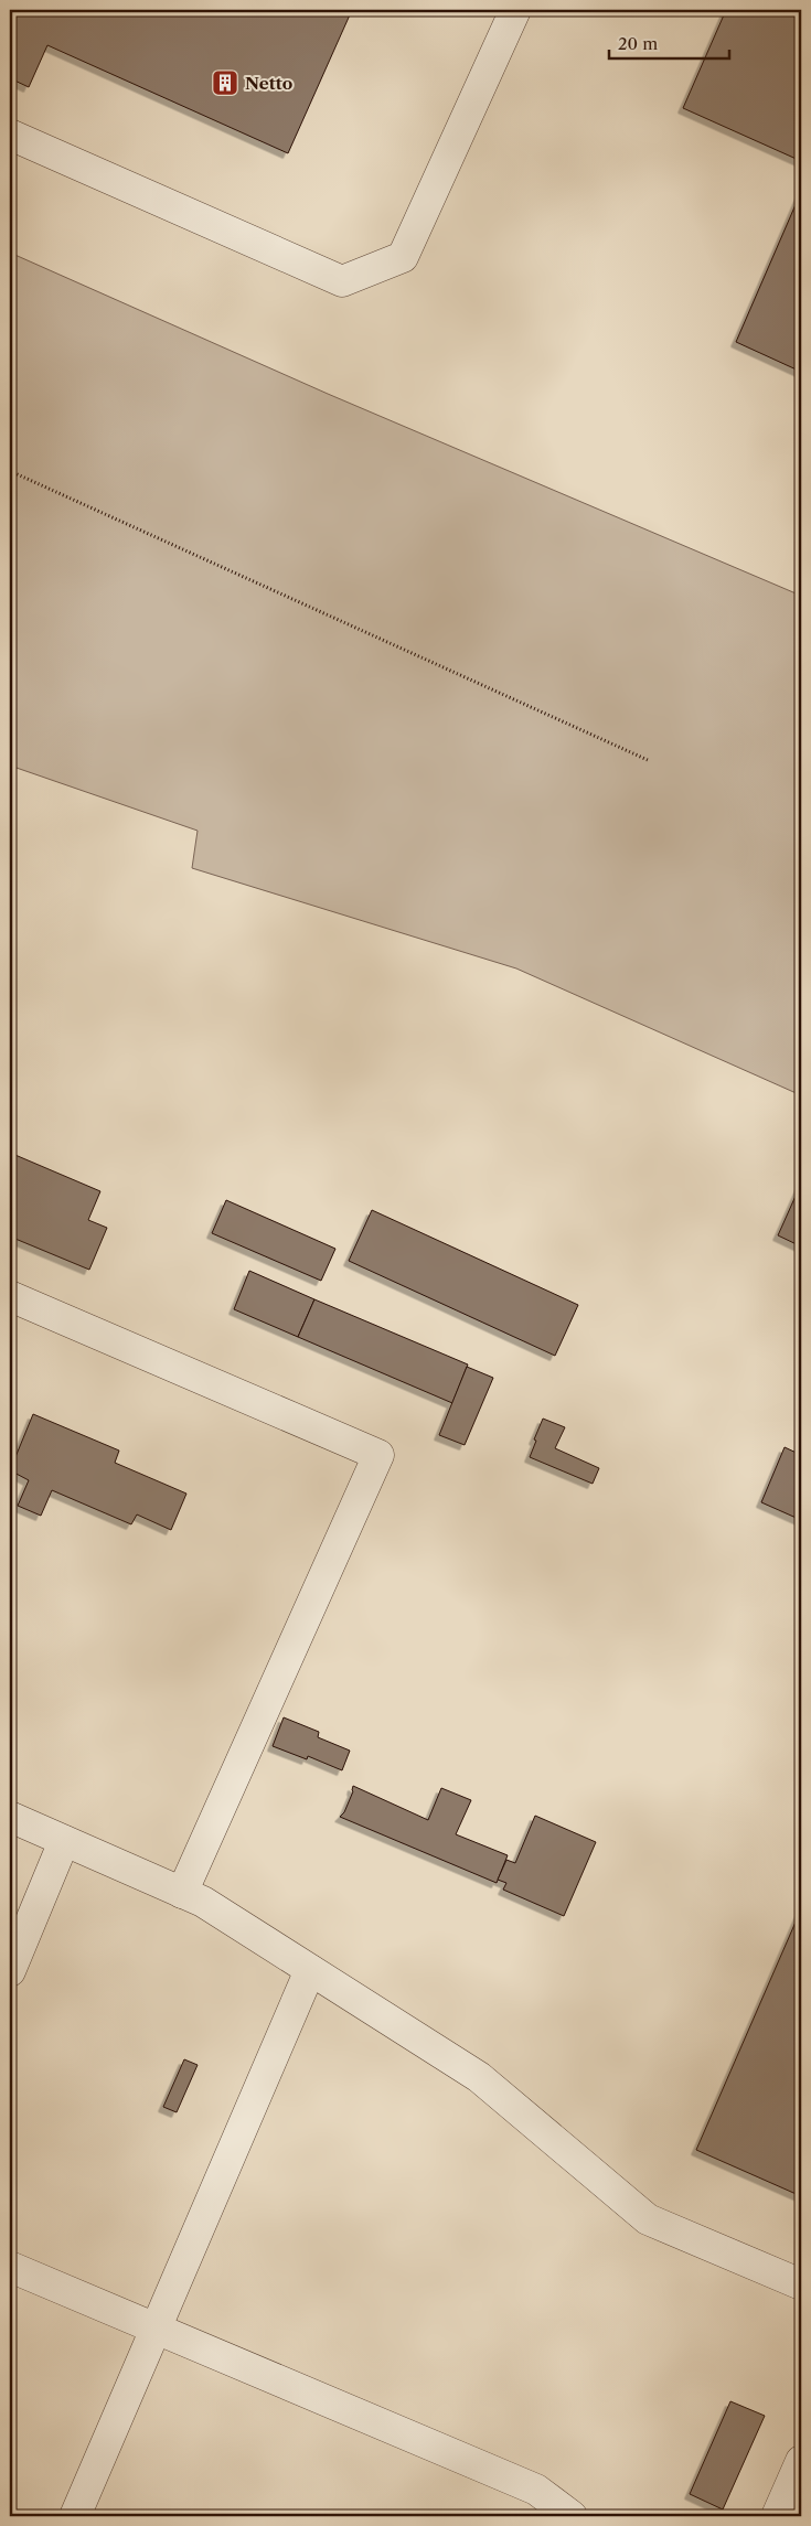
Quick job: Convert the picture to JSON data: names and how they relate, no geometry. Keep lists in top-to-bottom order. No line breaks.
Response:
{"places":{"building":["Netto"]},"scale_bar":"20 m"}
